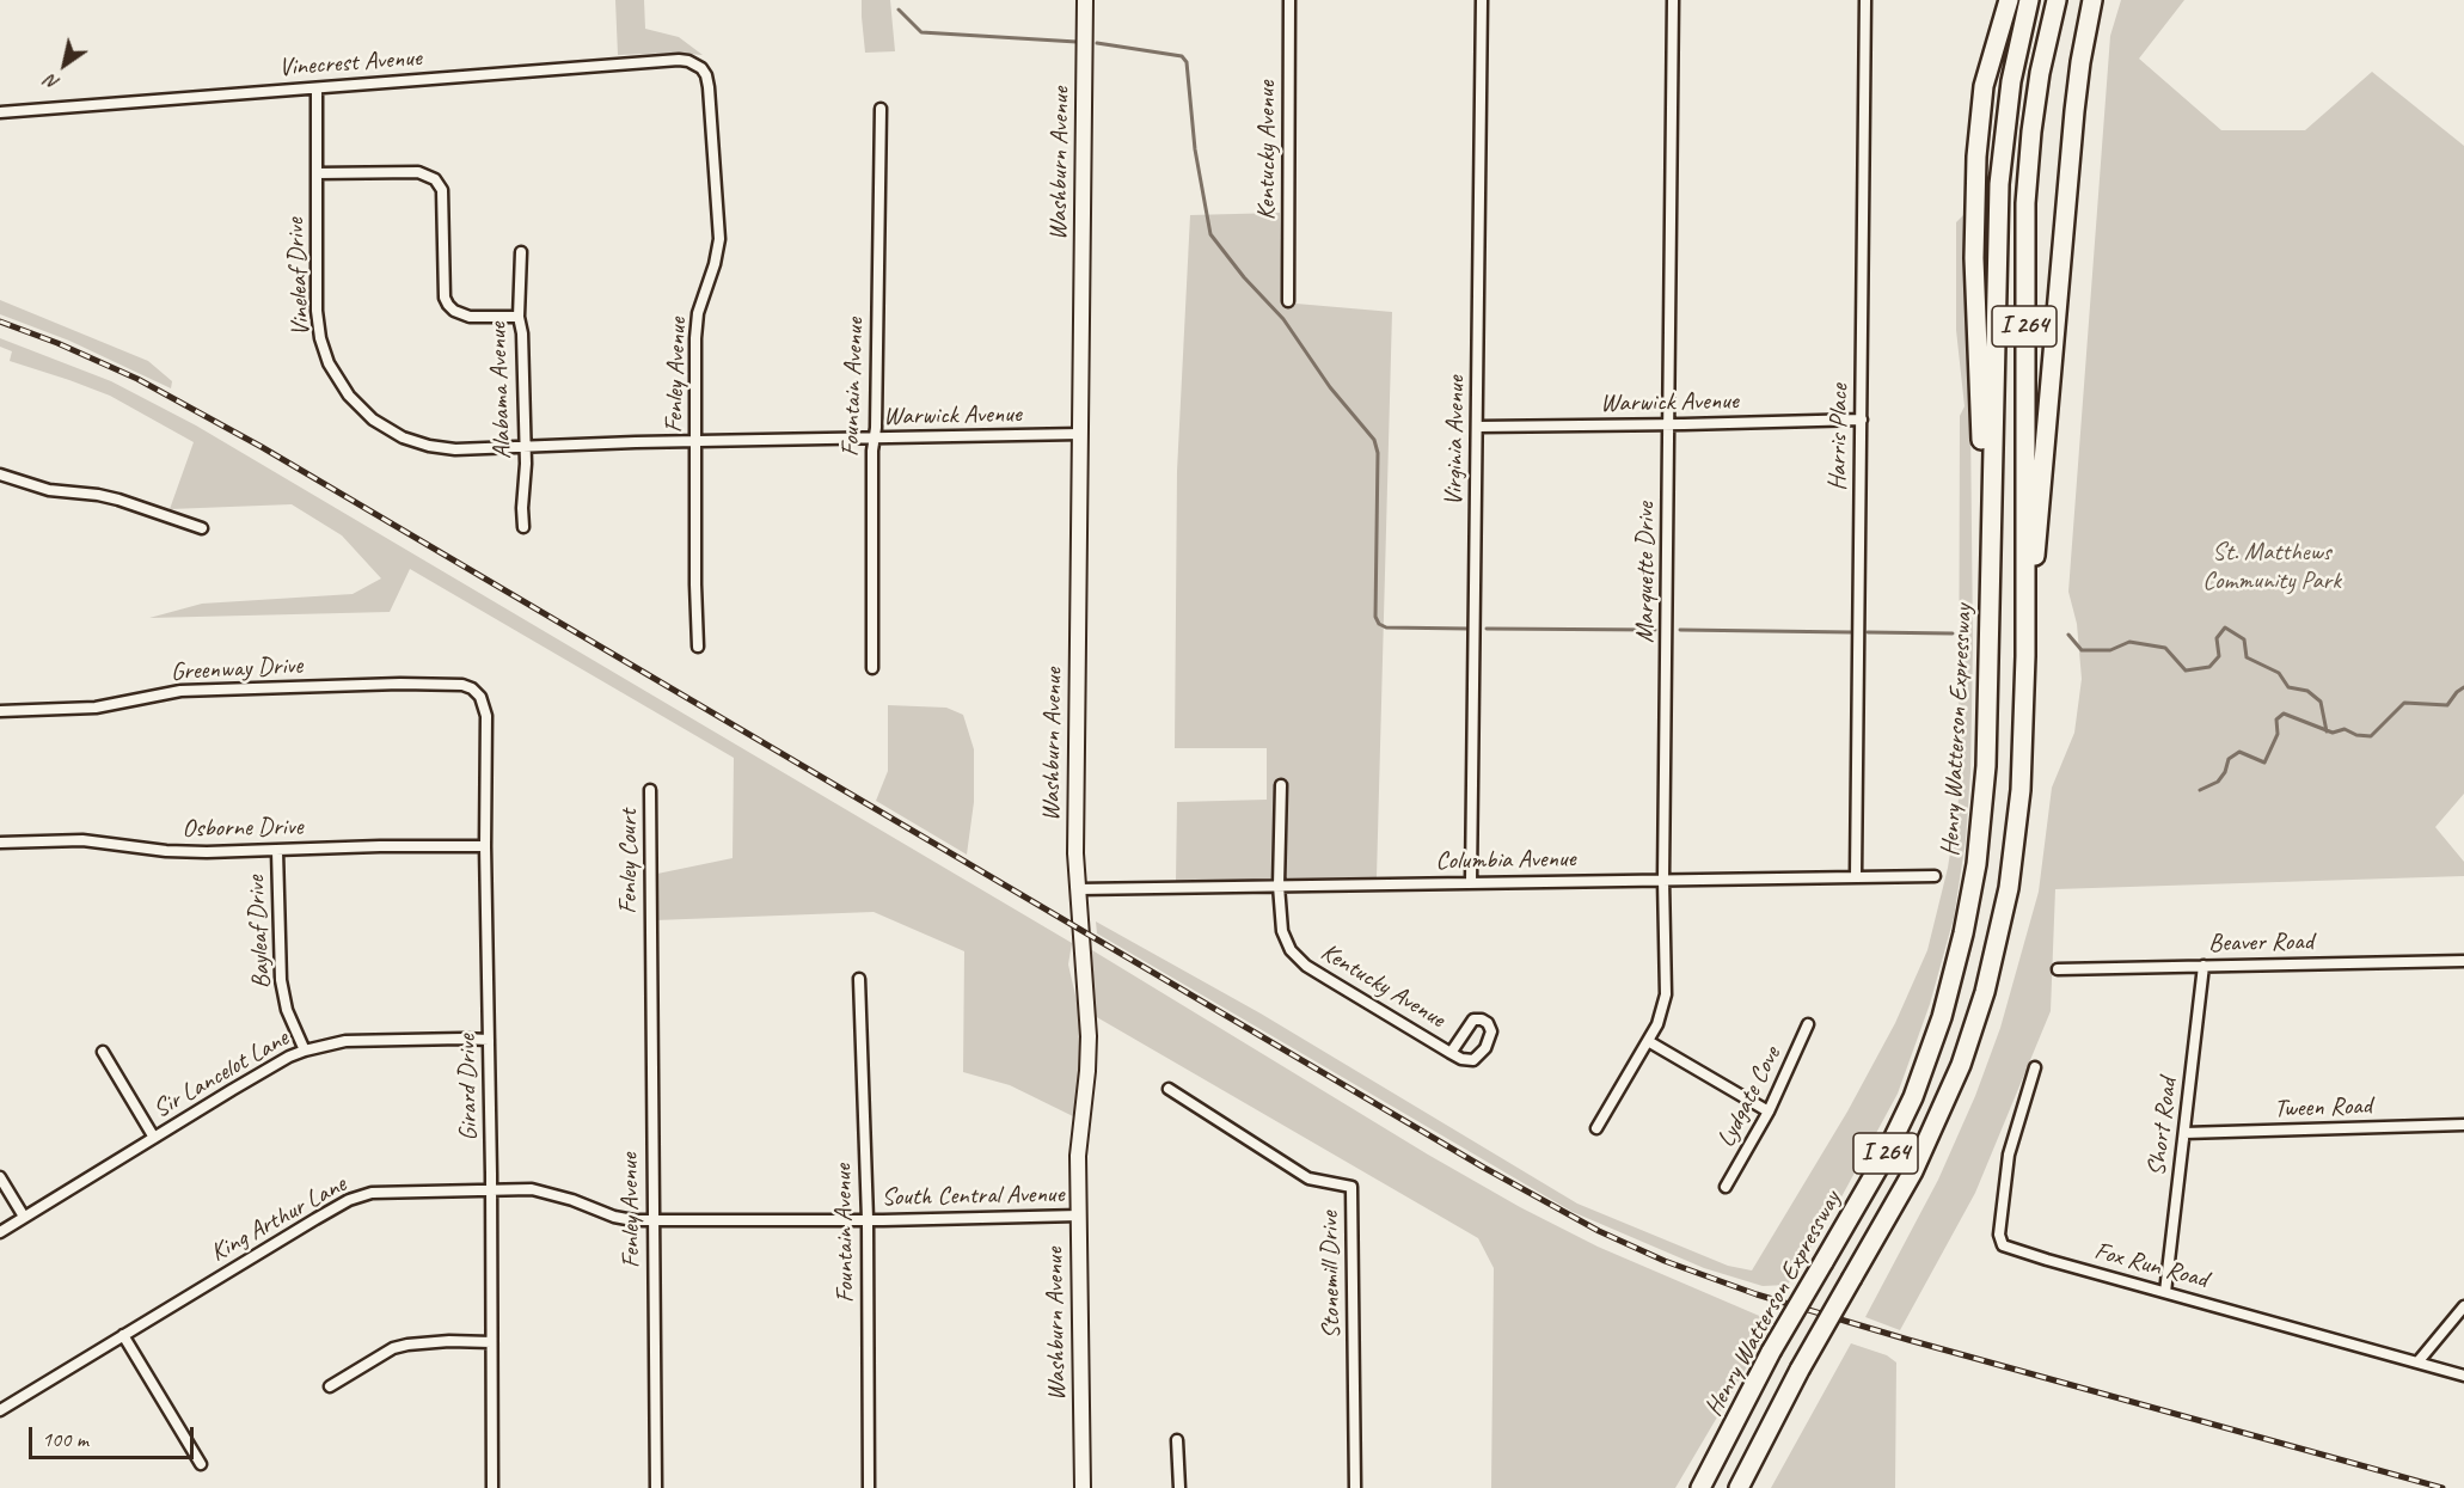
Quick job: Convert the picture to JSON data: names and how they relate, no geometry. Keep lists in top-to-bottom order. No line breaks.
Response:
{"streets":{"highway":["I 264","Henry Watterson Expressway"],"street":["Vinecrest Avenue","Kentucky Avenue","Washburn Avenue","Vineleaf Drive","Fenley Avenue","Fountain Avenue","Alabama Avenue","Warwick Avenue","Harris Place","Virginia Avenue","Marquette Drive","Greenway Drive","Osborne Drive","Columbia Avenue","Fenley Court","Bayleaf Drive","Beaver Road","Sir Lancelot Lane","Girard Drive","Lydgate Cove","Tween Road","Short Road","South Central Avenue","King Arthur Lane","Fox Run Road","Stonemill Drive"]},"crossings":[["Vinecrest Avenue","Vineleaf Drive"],["Vinecrest Avenue","Fenley Avenue"],["Kentucky Avenue","Columbia Avenue"],["Washburn Avenue","Warwick Avenue"],["Washburn Avenue","Columbia Avenue"],["Washburn Avenue","South Central Avenue"],["Vineleaf Drive","Alabama Avenue"],["Vineleaf Drive","Warwick Avenue"],["Fenley Avenue","Warwick Avenue"],["Fenley Avenue","Fenley Court"],["Fenley Avenue","South Central Avenue"],["Fenley Avenue","King Arthur Lane"],["Fountain Avenue","Warwick Avenue"],["Fountain Avenue","South Central Avenue"],["Alabama Avenue","Warwick Avenue"],["Warwick Avenue","Harris Place"],["Warwick Avenue","Virginia Avenue"],["Warwick Avenue","Marquette Drive"],["Harris Place","Columbia Avenue"],["Virginia Avenue","Columbia Avenue"],["Marquette Drive","Columbia Avenue"],["Greenway Drive","Girard Drive"],["Osborne Drive","Bayleaf Drive"],["Osborne Drive","Girard Drive"],["Bayleaf Drive","Sir Lancelot Lane"],["Beaver Road","Short Road"],["Sir Lancelot Lane","Girard Drive"],["Girard Drive","King Arthur Lane"],["Tween Road","Short Road"],["Short Road","Fox Run Road"],["South Central Avenue","King Arthur Lane"]],"parks":["St. Matthews Community Park"],"scale_bar":"100 m","north":"bottom left"}
